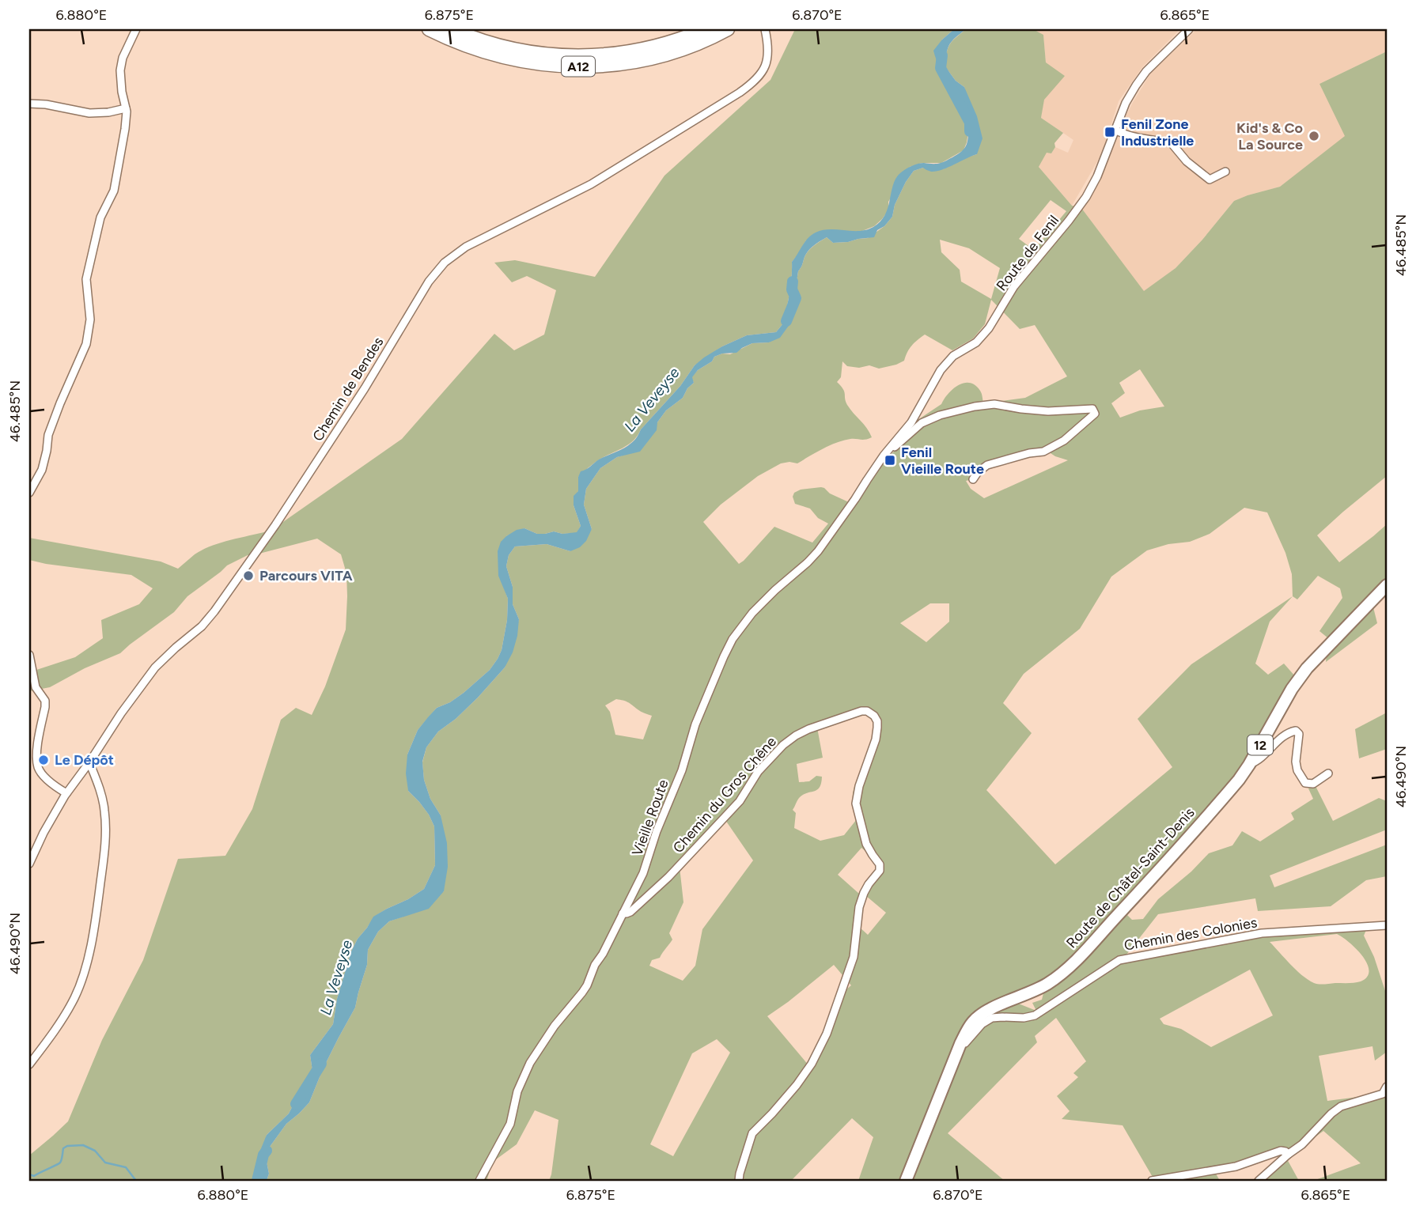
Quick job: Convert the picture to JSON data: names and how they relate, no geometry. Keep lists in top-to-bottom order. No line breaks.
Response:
{"streets":{"highway":["A12"],"main road":["12","Route de Châtel-Saint-Denis"],"street":["Route de Fenil","Chemin de Bendes","Chemin du Gros Chêne","Vieille Route","Chemin des Colonies"]},"crossings":[["Route de Fenil","Vieille Route"],["Chemin du Gros Chêne","Vieille Route"],["Route de Châtel-Saint-Denis","Chemin des Colonies"]],"water":["La Veveyse"],"places":{"transit":["Fenil Zone Industrielle","Fenil Vieille Route"],"other":["Kid's & Co La Source","Parcours VITA","Le Dépôt"]},"coordinates":["6.880°E","6.875°E","6.870°E","6.865°E","46.485°N","46.490°N"]}
